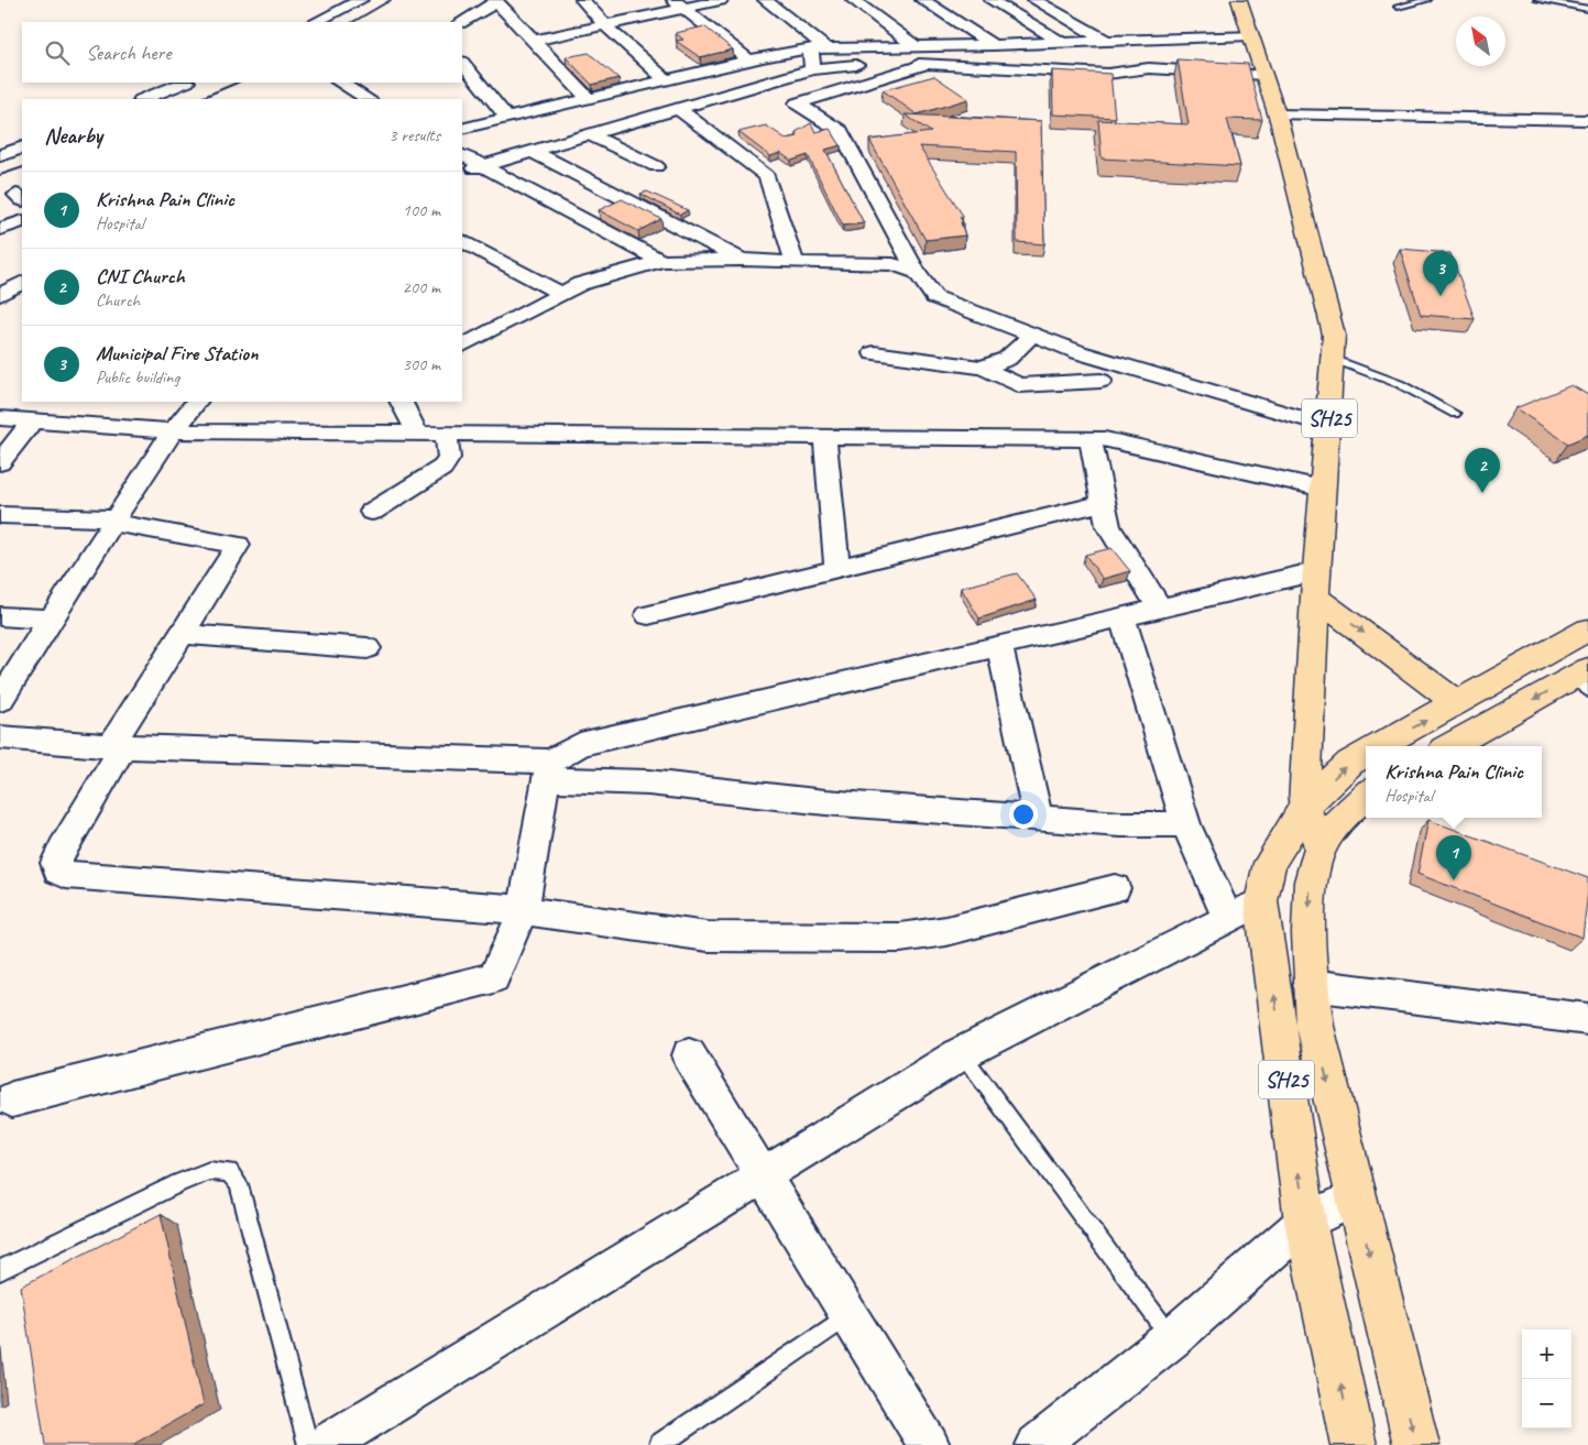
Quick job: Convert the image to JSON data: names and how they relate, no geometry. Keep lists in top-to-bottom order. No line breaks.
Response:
{"streets":{"main road":["SH25"]},"north":"top left","page":{"search":"Search here","heading":["Nearby","3 results"],"list":[{"mark":"1","name":"Krishna Pain Clinic","note":"Hospital","value":"100 m"},{"mark":"2","name":"CNI Church","note":"Church","value":"200 m"},{"mark":"3","name":"Municipal Fire Station","note":"Public building","value":"300 m"}],"pins":["3","2","1"],"popup":["Krishna Pain Clinic","Hospital"],"map_buttons":["+","−"]}}
